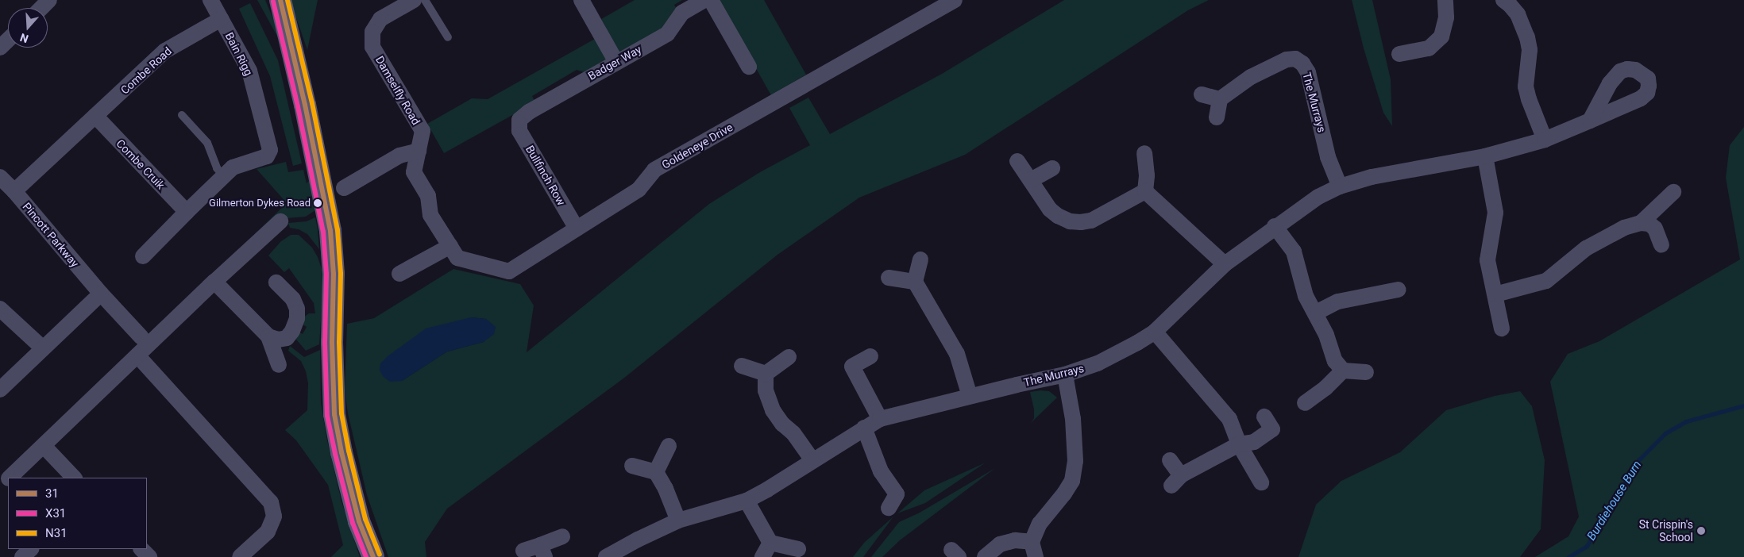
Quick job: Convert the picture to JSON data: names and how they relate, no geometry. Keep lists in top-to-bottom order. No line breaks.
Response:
{"streets":{"street":["Bain Rigg","Badger Way","Combe Road","Damselfly Road","The Murrays","Goldeneye Drive","Combe Cruik","Bullfinch Row","Pincott Parkway"]},"crossings":[["Bain Rigg","Combe Road"],["Badger Way","Bullfinch Row"],["Combe Road","Combe Cruik"],["Combe Road","Pincott Parkway"],["Damselfly Road","Goldeneye Drive"],["Goldeneye Drive","Bullfinch Row"]],"water":["Burdiehouse Burn"],"places":["Gilmerton Dykes Road","St Crispin's School"],"lines":["transit line 31","transit line N31","transit line X31"],"legend":["31","X31","N31"],"north":"bottom"}
